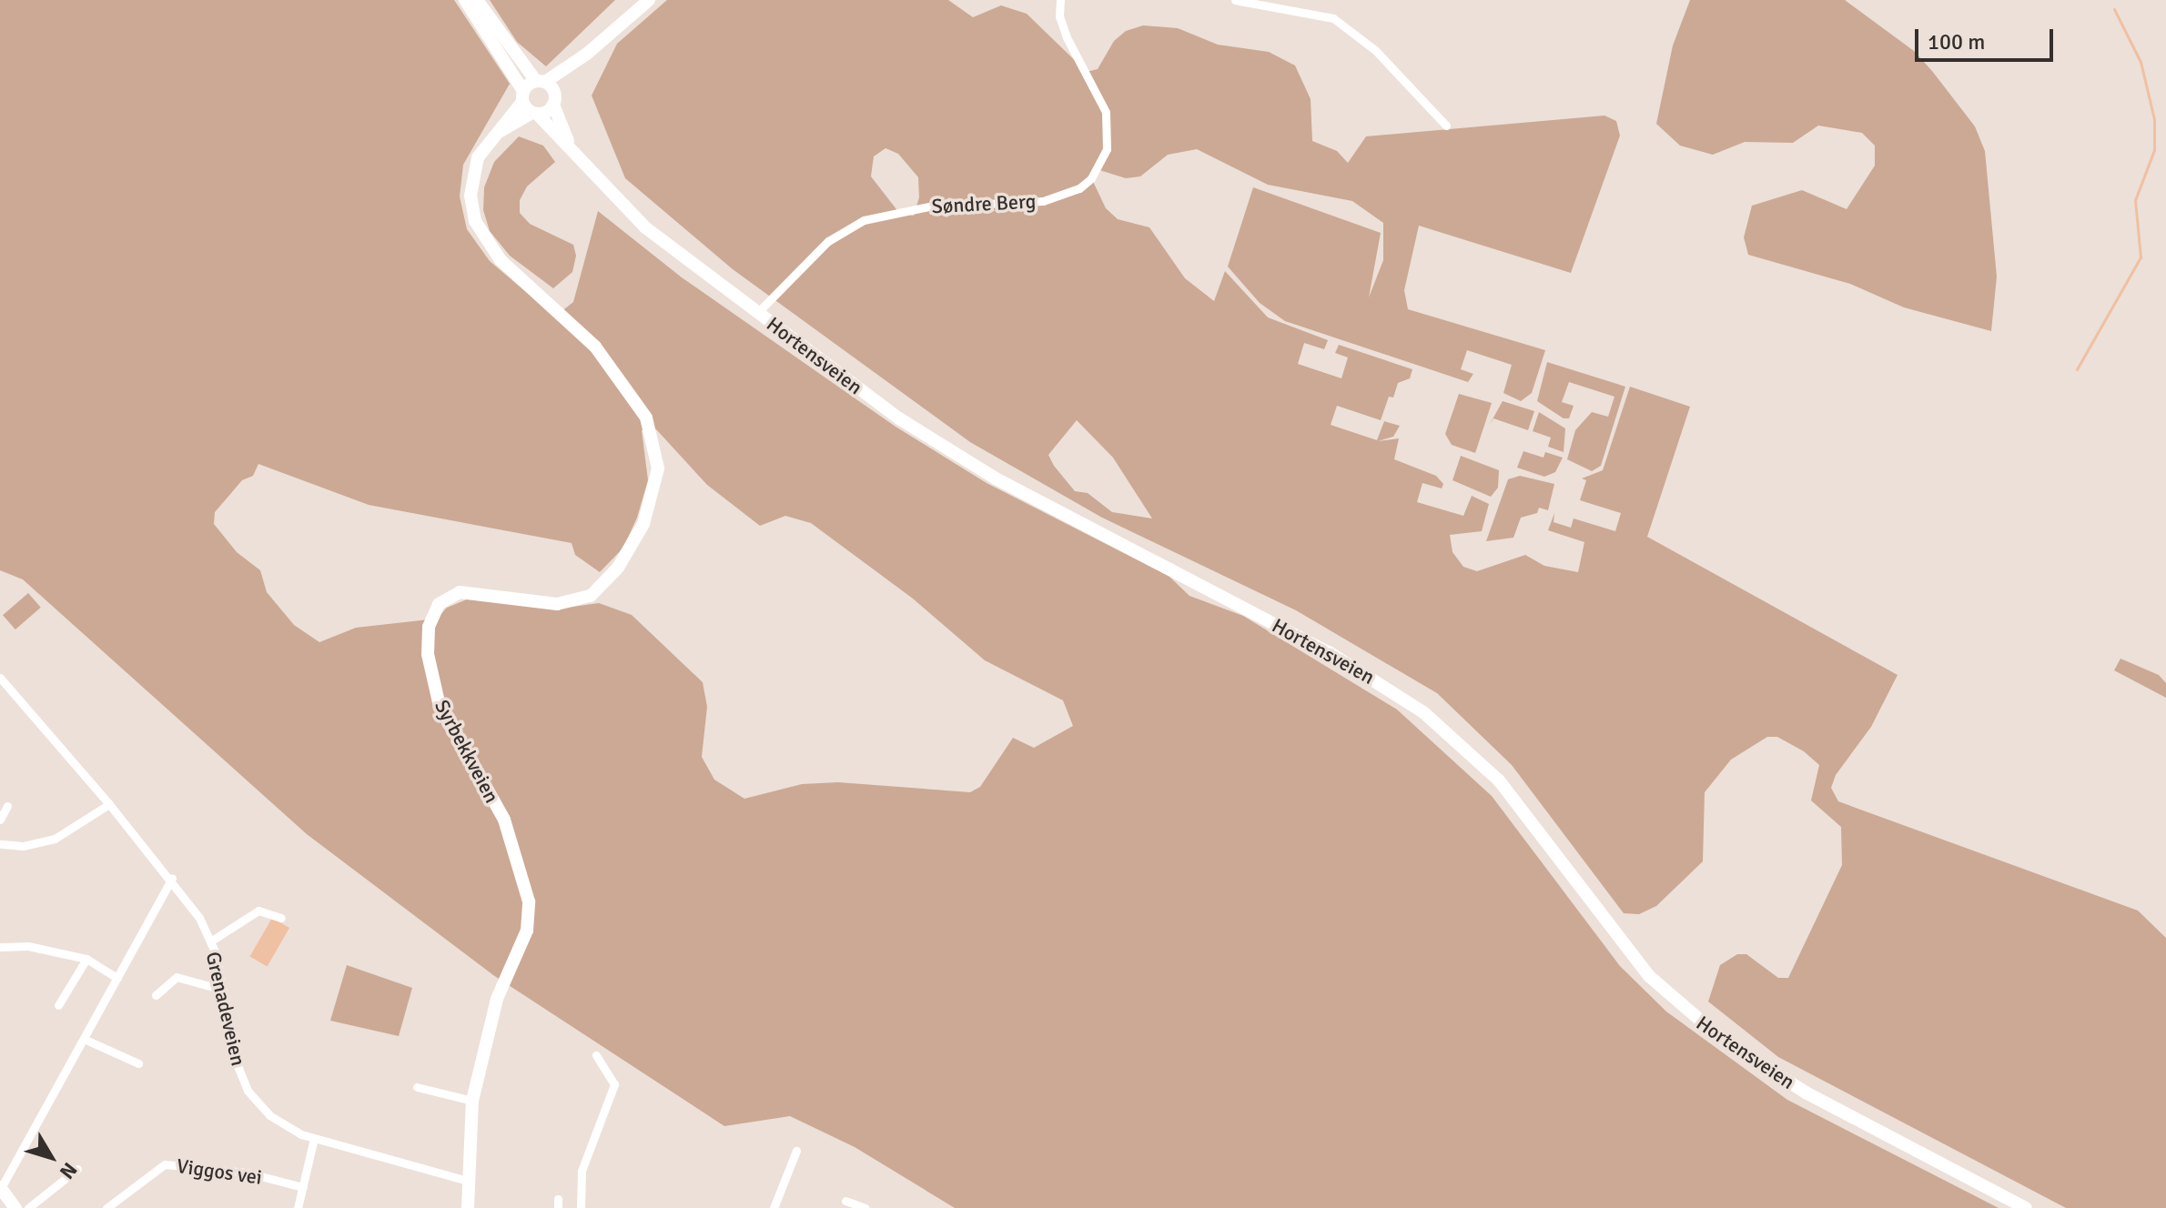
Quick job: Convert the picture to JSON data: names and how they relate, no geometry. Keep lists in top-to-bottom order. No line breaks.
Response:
{"streets":{"main road":["Hortensveien","Syrbekkveien"],"street":["Søndre Berg","Grenadeveien","Viggos vei"]},"crossings":[["Søndre Berg","Hortensveien"],["Hortensveien","Syrbekkveien"],["Syrbekkveien","Grenadeveien"]],"scale_bar":"100 m","north":"bottom right"}
